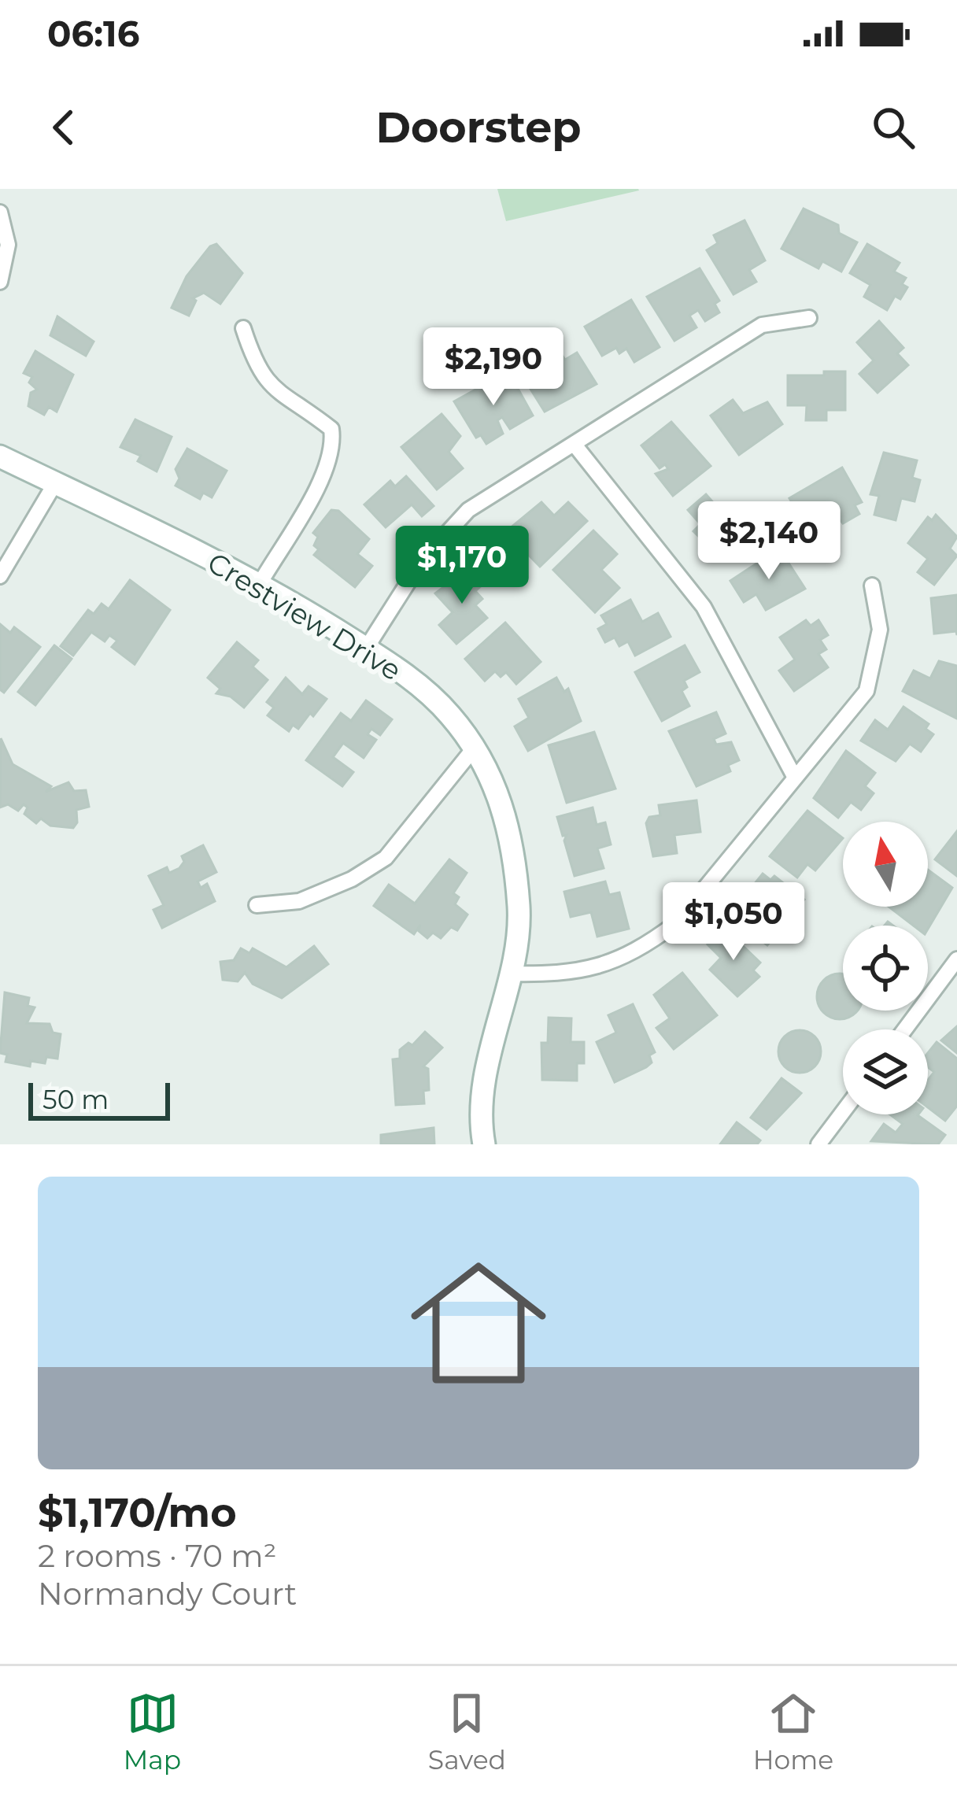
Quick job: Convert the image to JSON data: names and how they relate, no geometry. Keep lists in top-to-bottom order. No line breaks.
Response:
{"streets":{"street":["Crestview Drive"]},"scale_bar":"50 m","north":"top","page":{"status":"06:16","header":"Doorstep","price":["$2,190","$2,140","$1,170","$1,050"],"scale":"50 m","list":[{"name":"$1,170/mo","note":"2 rooms · 70 m² · Normandy Court"}],"tabs":["Map","Saved","Home"]}}
